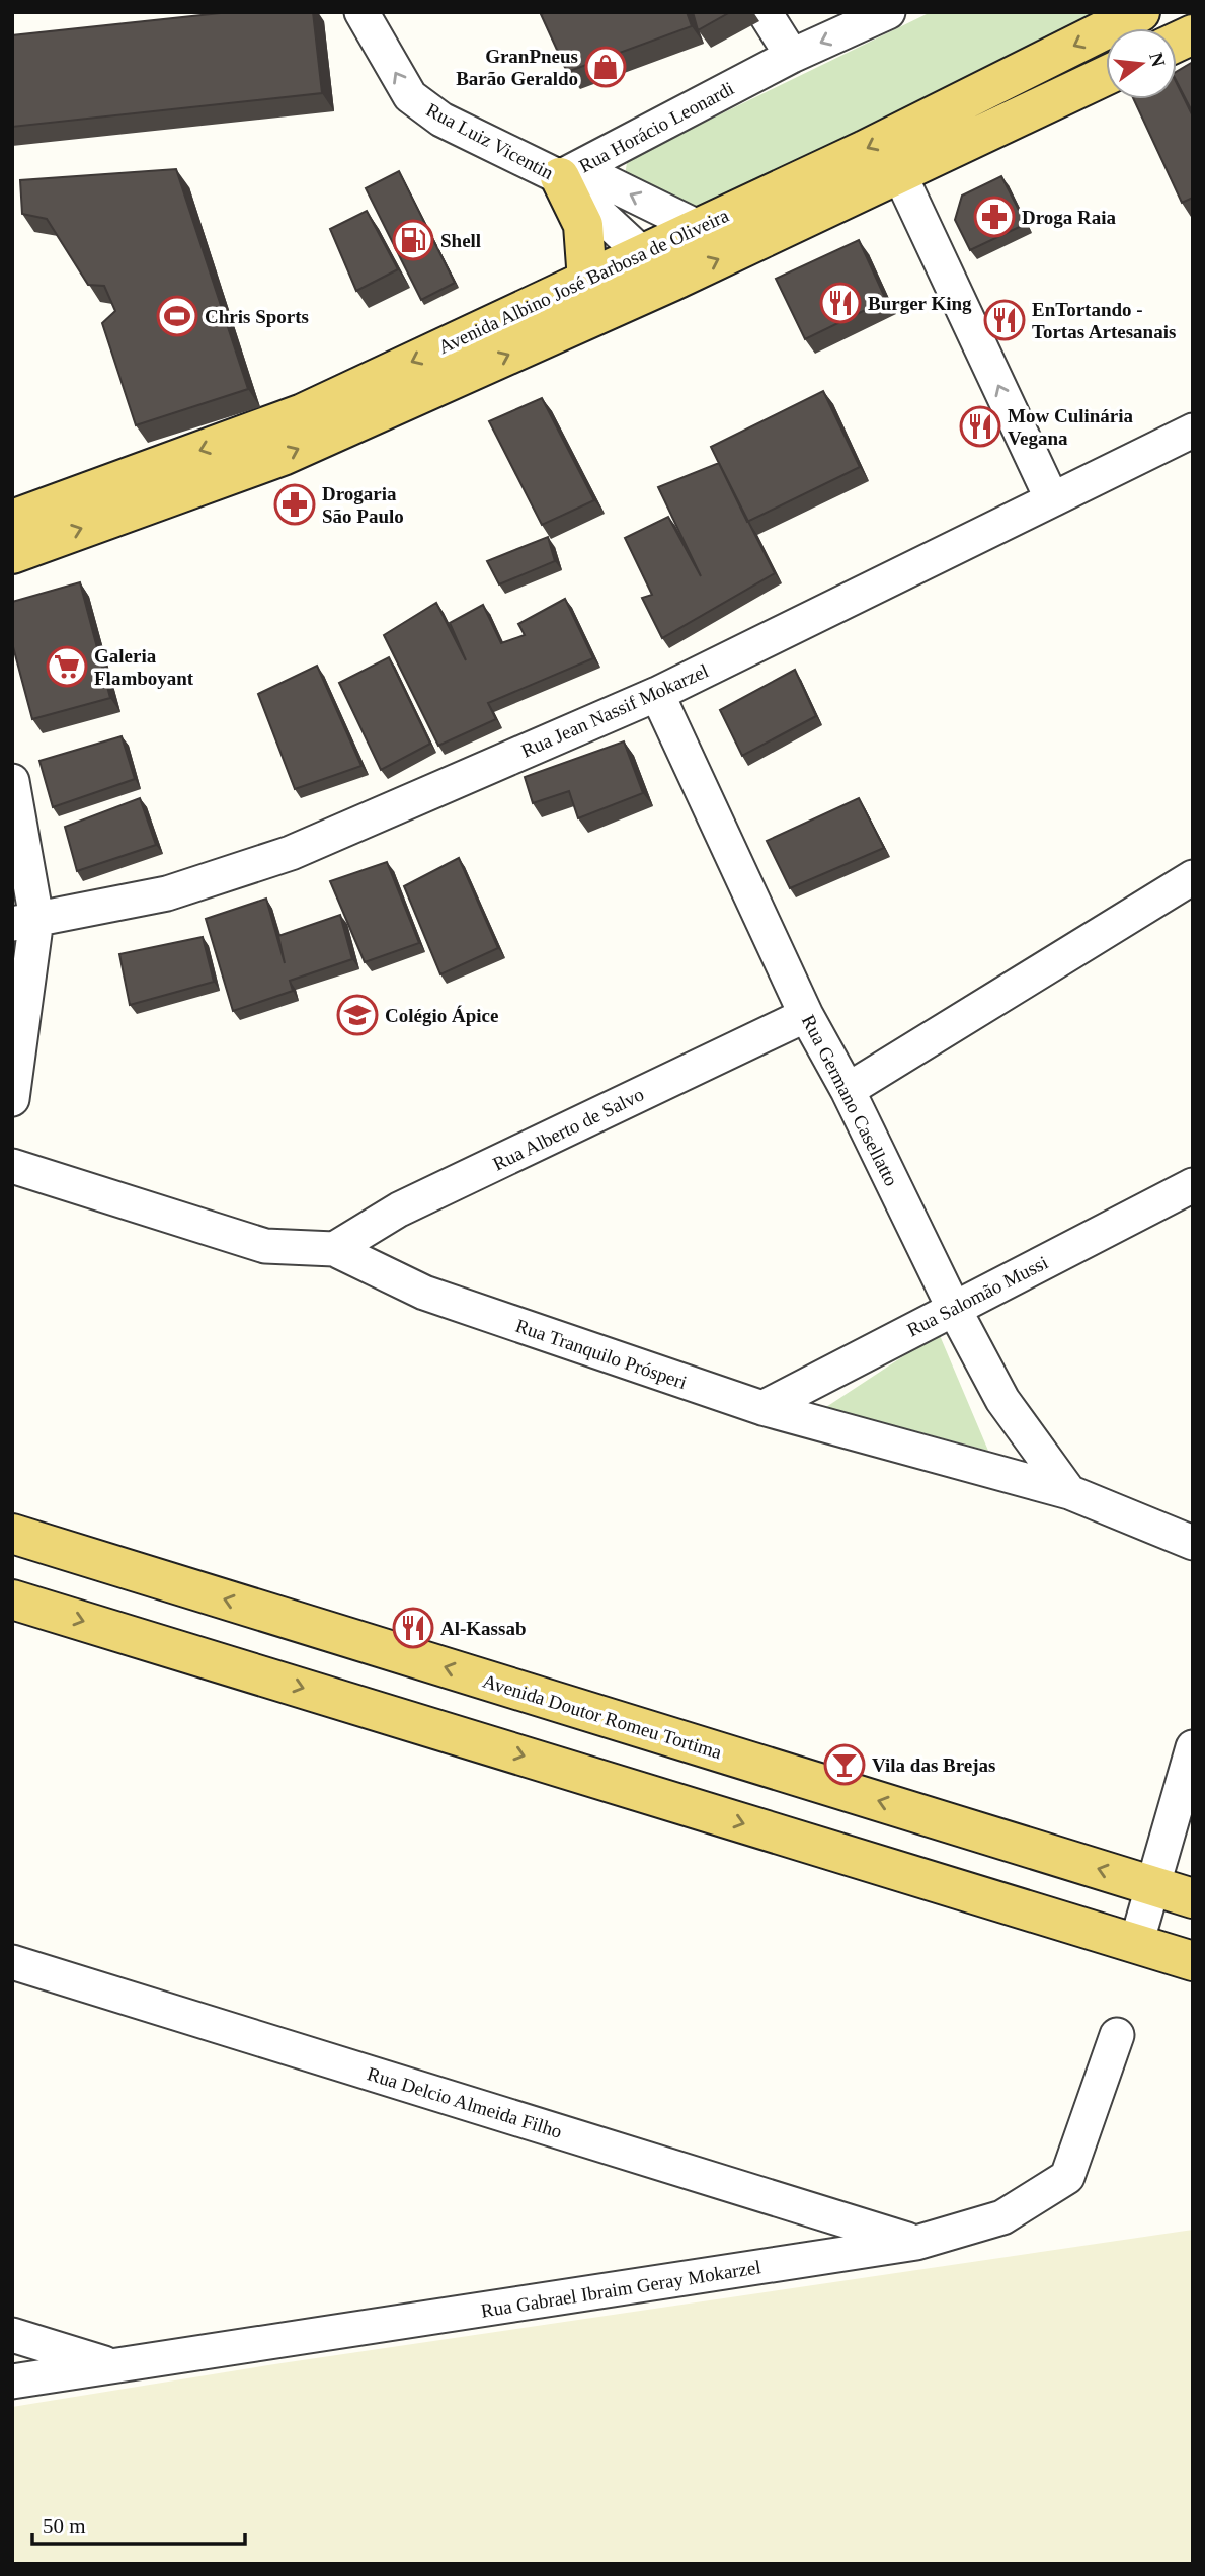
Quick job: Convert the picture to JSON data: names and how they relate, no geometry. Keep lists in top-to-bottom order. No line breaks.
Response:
{"streets":{"main road":["Avenida Albino José Barbosa de Oliveira","Avenida Doutor Romeu Tortima"],"street":["Rua Horácio Leonardi","Rua Luiz Vicentin","Rua Jean Nassif Mokarzel","Rua Germano Casellatto","Rua Alberto de Salvo","Rua Salomão Mussi","Rua Tranquilo Prósperi","Rua Delcio Almeida Filho","Rua Gabrael Ibraim Geray Mokarzel"]},"crossings":[["Rua Horácio Leonardi","Rua Luiz Vicentin"],["Rua Horácio Leonardi","Avenida Albino José Barbosa de Oliveira"],["Rua Luiz Vicentin","Avenida Albino José Barbosa de Oliveira"],["Rua Jean Nassif Mokarzel","Rua Germano Casellatto"],["Rua Germano Casellatto","Rua Alberto de Salvo"],["Rua Germano Casellatto","Rua Salomão Mussi"],["Rua Germano Casellatto","Rua Tranquilo Prósperi"],["Rua Alberto de Salvo","Rua Tranquilo Prósperi"],["Rua Salomão Mussi","Rua Tranquilo Prósperi"],["Rua Delcio Almeida Filho","Rua Gabrael Ibraim Geray Mokarzel"]],"one_way":["Rua Horácio Leonardi","Rua Luiz Vicentin"],"places":{"shop":["GranPneus Barão Geraldo"],"pharmacy":["Droga Raia","Drogaria São Paulo"],"fuel station":["Shell"],"restaurant":["Burger King","EnTortando - Tortas Artesanais","Mow Culinária Vegana","Al-Kassab"],"sports":["Chris Sports"],"supermarket":["Galeria Flamboyant"],"school or university":["Colégio Ápice"],"bar":["Vila das Brejas"]},"scale_bar":"50 m","north":"right"}
